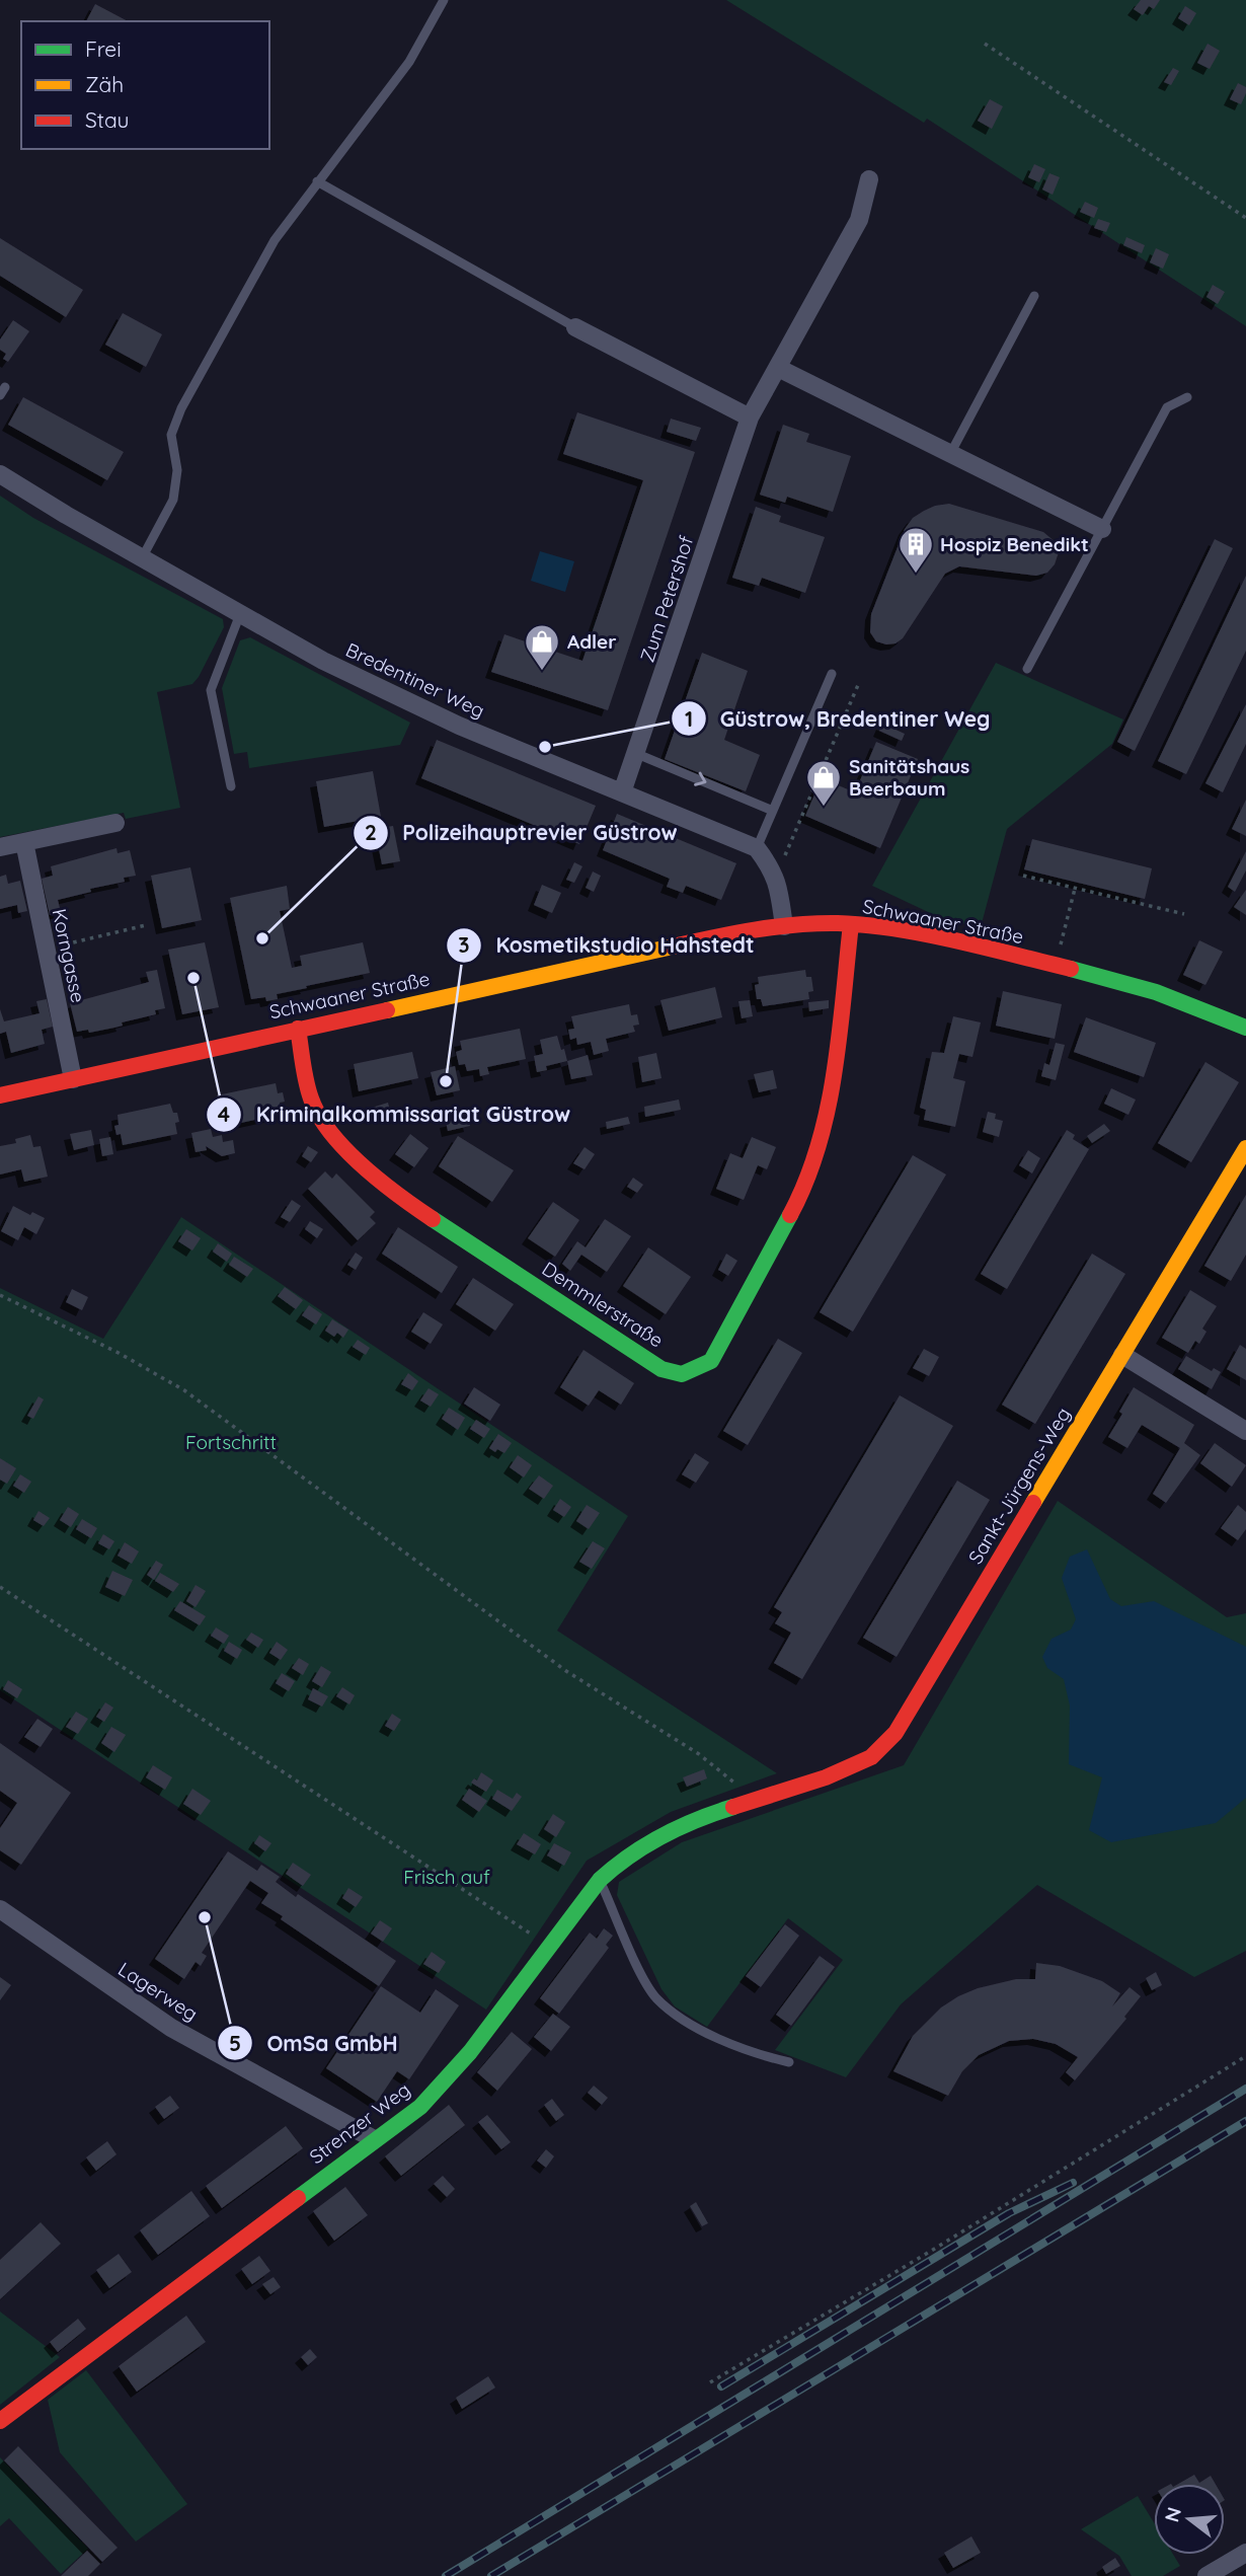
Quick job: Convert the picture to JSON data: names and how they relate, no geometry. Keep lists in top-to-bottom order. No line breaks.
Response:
{"streets":{"street":["Zum Petershof","Bredentiner Weg","Schwaaner Straße","Korngasse","Demmlerstraße","Sankt-Jürgens-Weg","Lagerweg","Strenzer Weg"]},"crossings":[["Zum Petershof","Bredentiner Weg"],["Schwaaner Straße","Korngasse"],["Schwaaner Straße","Demmlerstraße"],["Sankt-Jürgens-Weg","Strenzer Weg"],["Lagerweg","Strenzer Weg"]],"parks":["Fortschritt","Frisch auf"],"places":{"building":["Hospiz Benedikt"],"shop":["Adler","Sanitätshaus Beerbaum"],"other":["Güstrow, Bredentiner Weg","Polizeihauptrevier Güstrow","Kriminalkommissariat Güstrow","Kosmetikstudio Hahstedt","OmSa GmbH"]},"legend":["Frei","Zäh","Stau"],"north":"left"}
